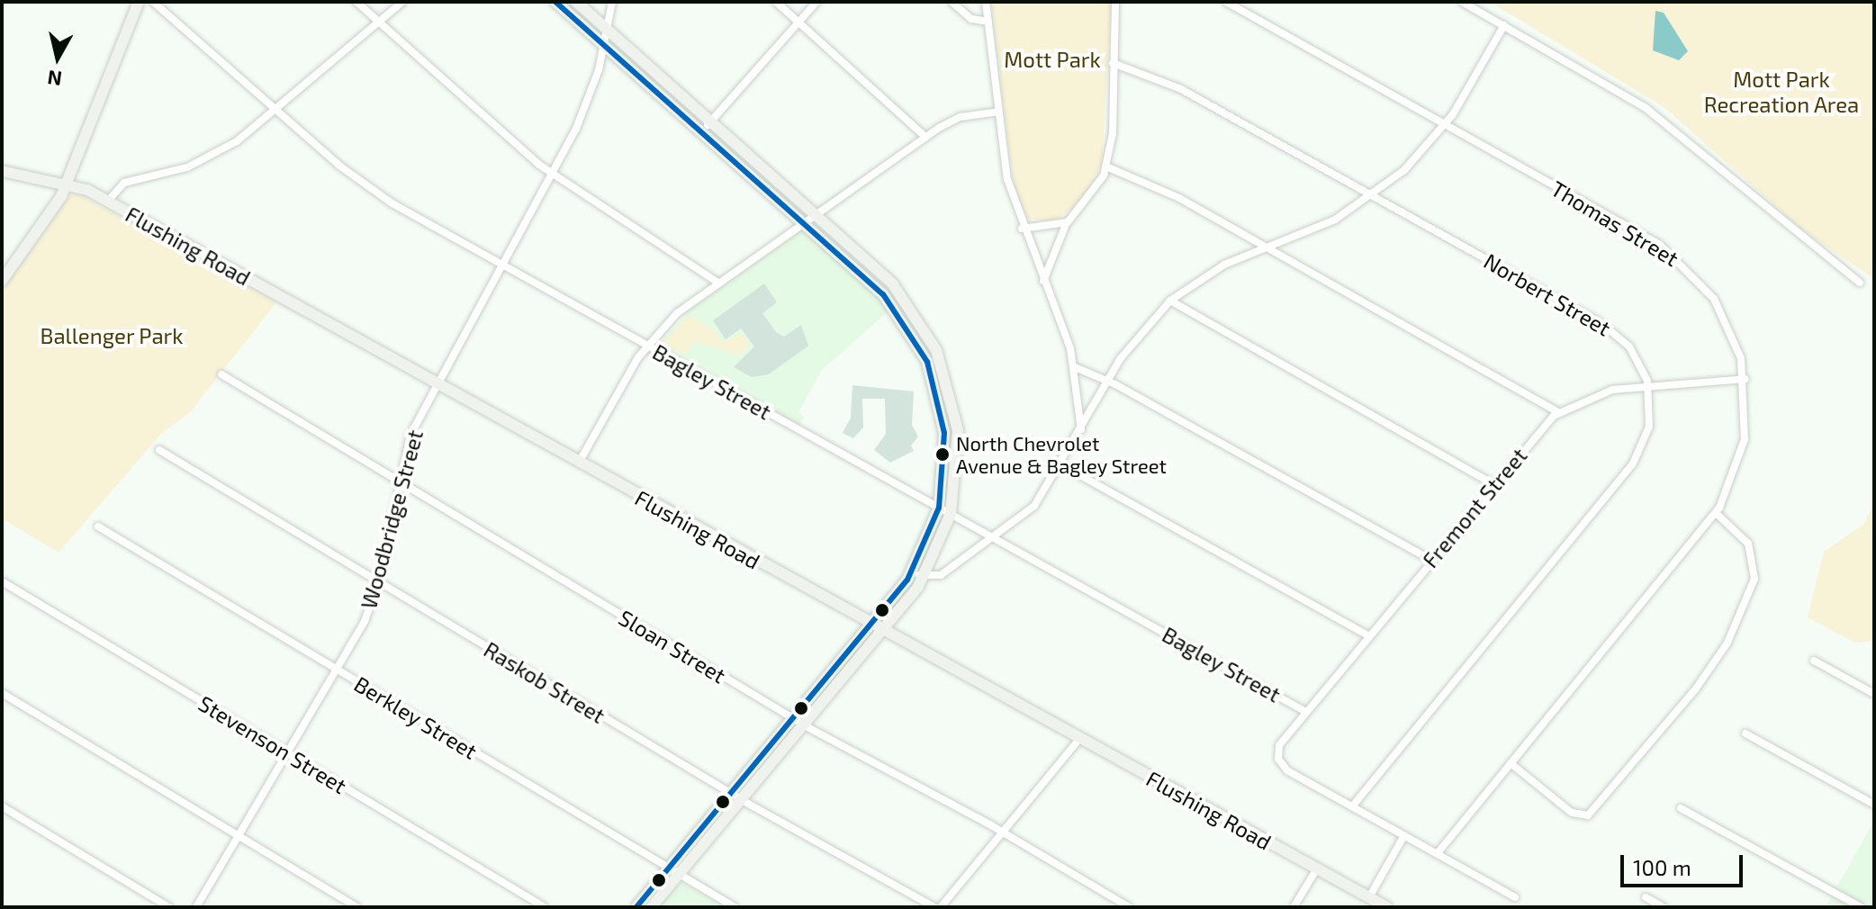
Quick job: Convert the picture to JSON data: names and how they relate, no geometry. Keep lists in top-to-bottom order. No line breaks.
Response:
{"streets":{"street":["Thomas Street","Flushing Road","Norbert Street","Bagley Street","Fremont Street","Woodbridge Street","Sloan Street","Raskob Street","Berkley Street","Stevenson Street"]},"crossings":[["Thomas Street","Fremont Street"],["Flushing Road","Woodbridge Street"],["Norbert Street","Fremont Street"],["Bagley Street","Fremont Street"],["Bagley Street","Woodbridge Street"],["Woodbridge Street","Sloan Street"],["Woodbridge Street","Raskob Street"],["Woodbridge Street","Berkley Street"],["Woodbridge Street","Stevenson Street"]],"parks":["Mott Park","Mott Park Recreation Area","Ballenger Park"],"places":["North Chevrolet Avenue & Bagley Street"],"scale_bar":"100 m","north":"bottom"}
